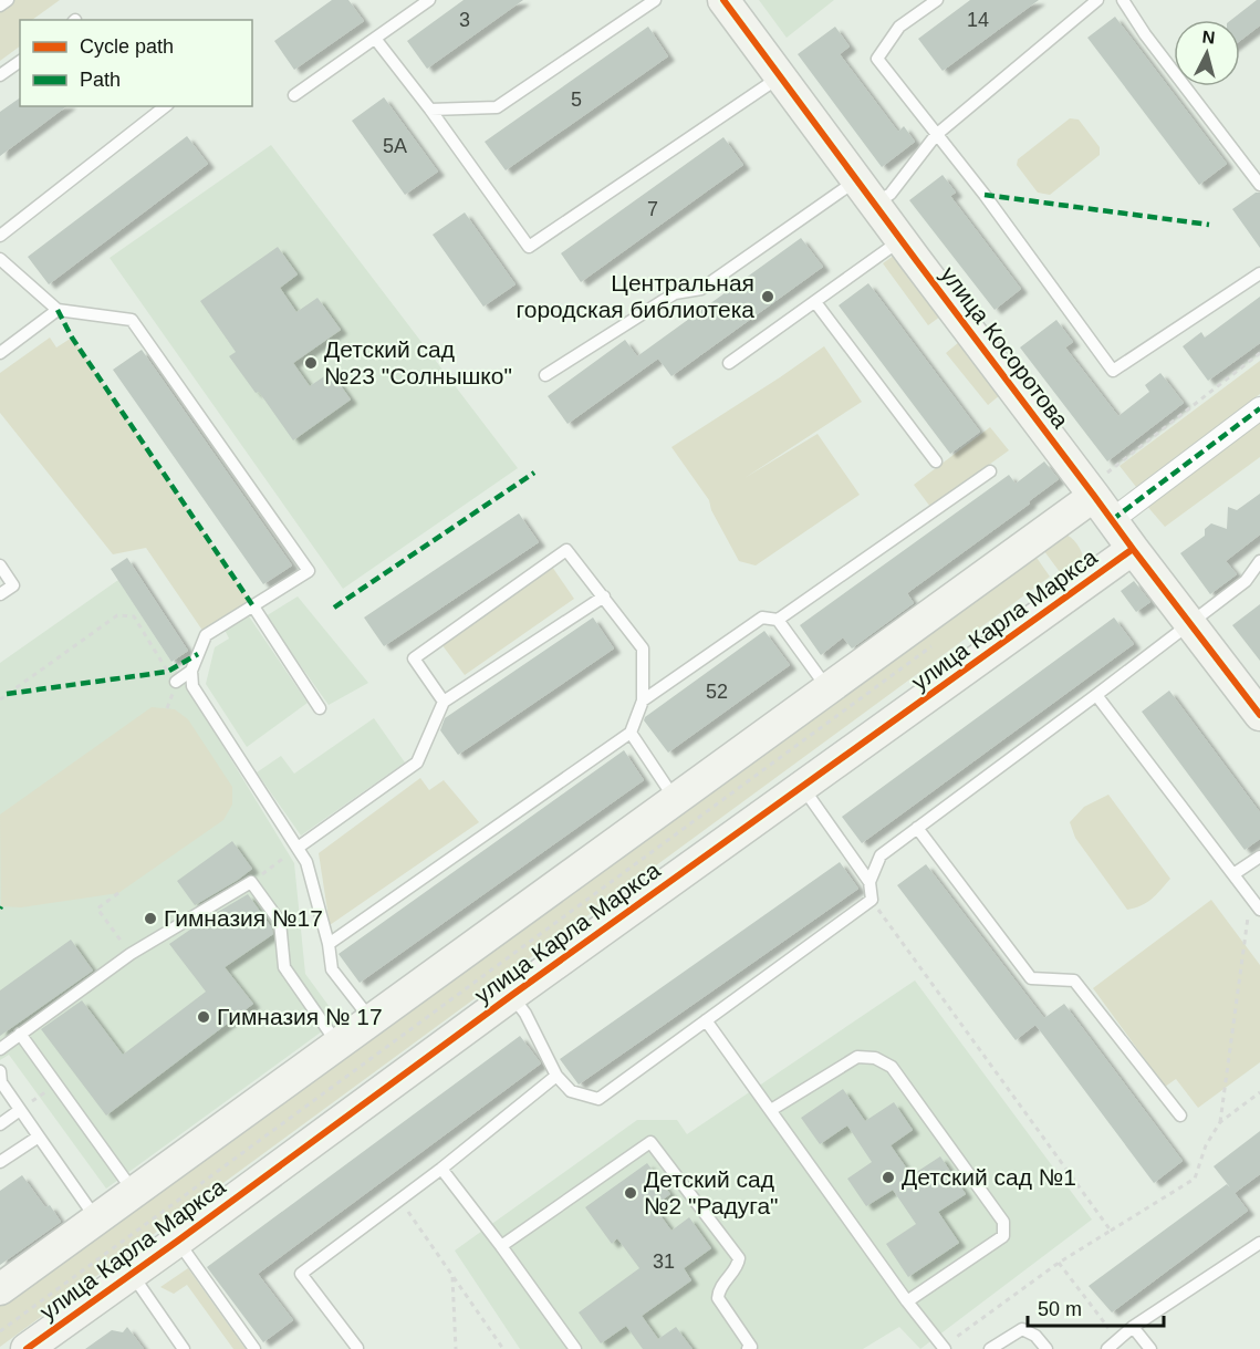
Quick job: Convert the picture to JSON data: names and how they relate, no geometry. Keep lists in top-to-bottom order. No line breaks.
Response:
{"streets":{"street":["улица Косоротова","улица Карла Маркса"]},"crossings":[["улица Косоротова","улица Карла Маркса"]],"places":["Центральная городская библиотека","Детский сад №23 \"Солнышко\"","Гимназия №17","Гимназия № 17","Детский сад №1","Детский сад №2 \"Радуга\""],"house_numbers":["3","14","5","5А","7","52","31"],"legend":["Cycle path","Path"],"scale_bar":"50 m","north":"top"}
